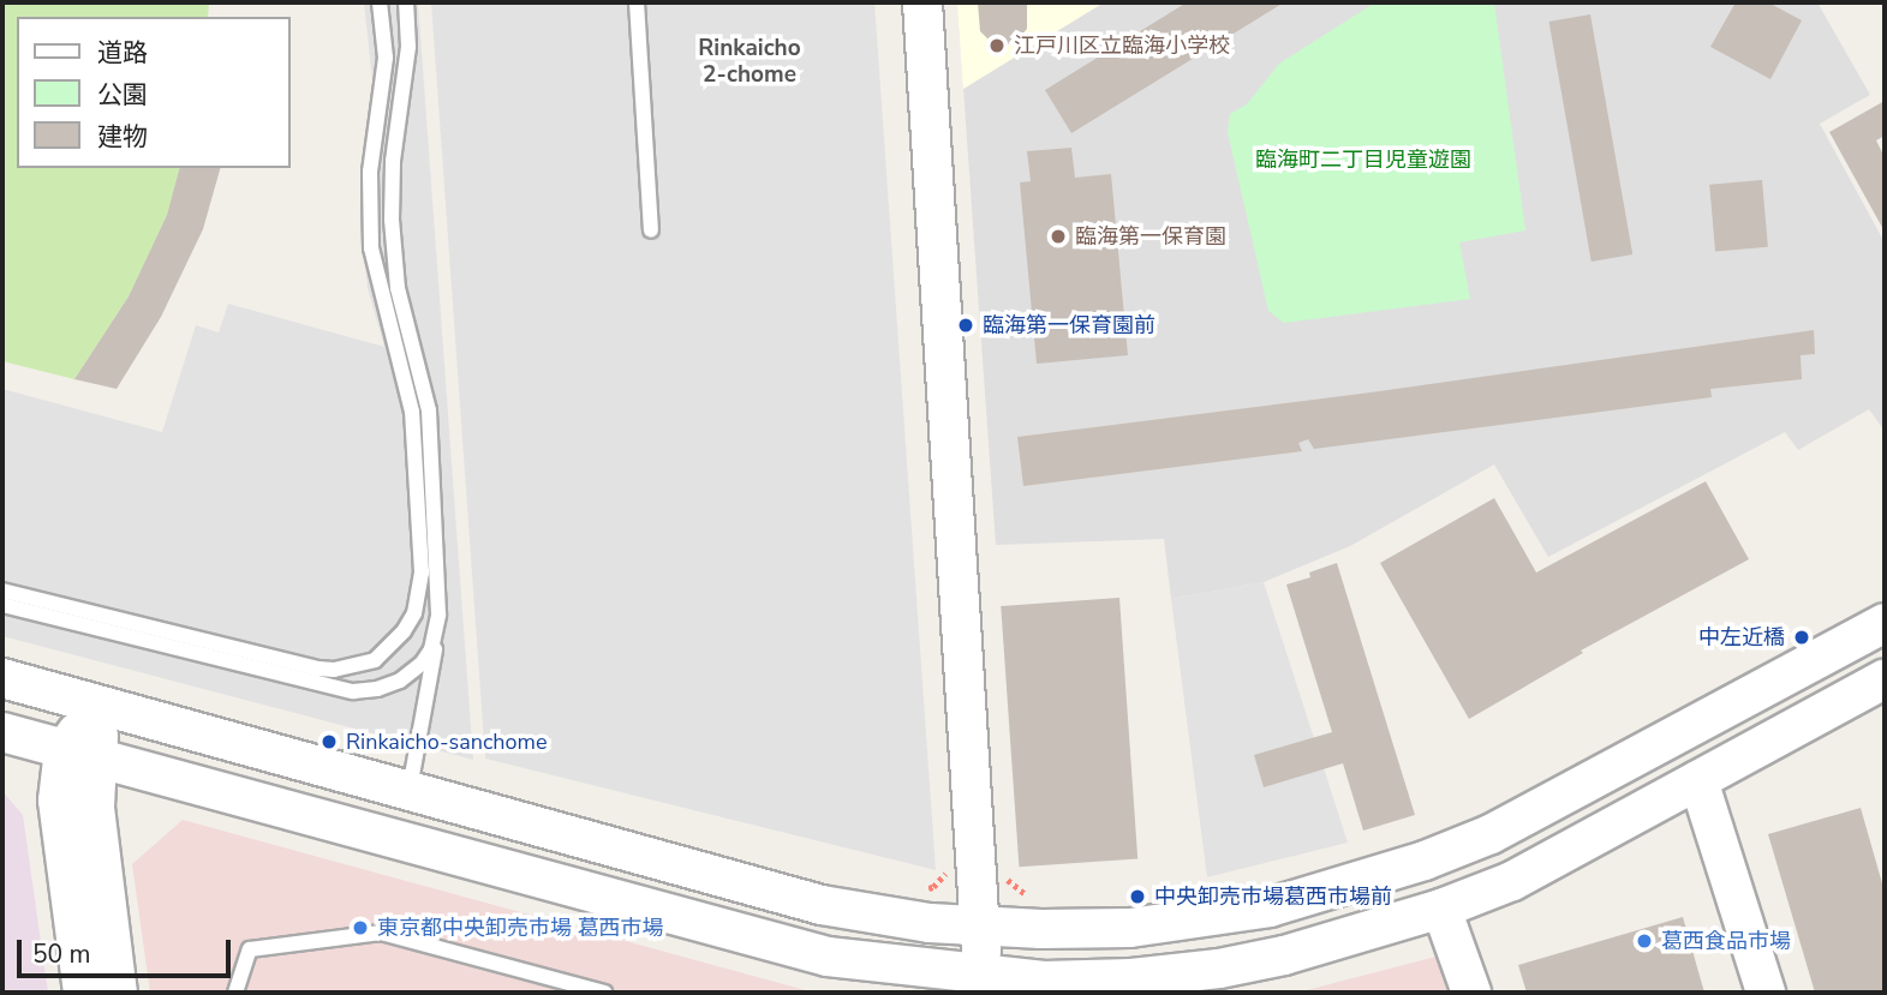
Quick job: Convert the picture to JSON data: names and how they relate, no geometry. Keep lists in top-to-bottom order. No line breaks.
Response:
{"districts":["Rinkaicho 2-chome"],"parks":["臨海町二丁目児童遊園"],"places":["江戸川区立臨海小学校","臨海第一保育園","臨海第一保育園前","中左近橋","Rinkaicho-sanchome","中央卸売市場葛西市場前","東京都中央卸売市場 葛西市場","葛西食品市場"],"legend":["道路","公園","建物"],"scale_bar":"50 m"}
